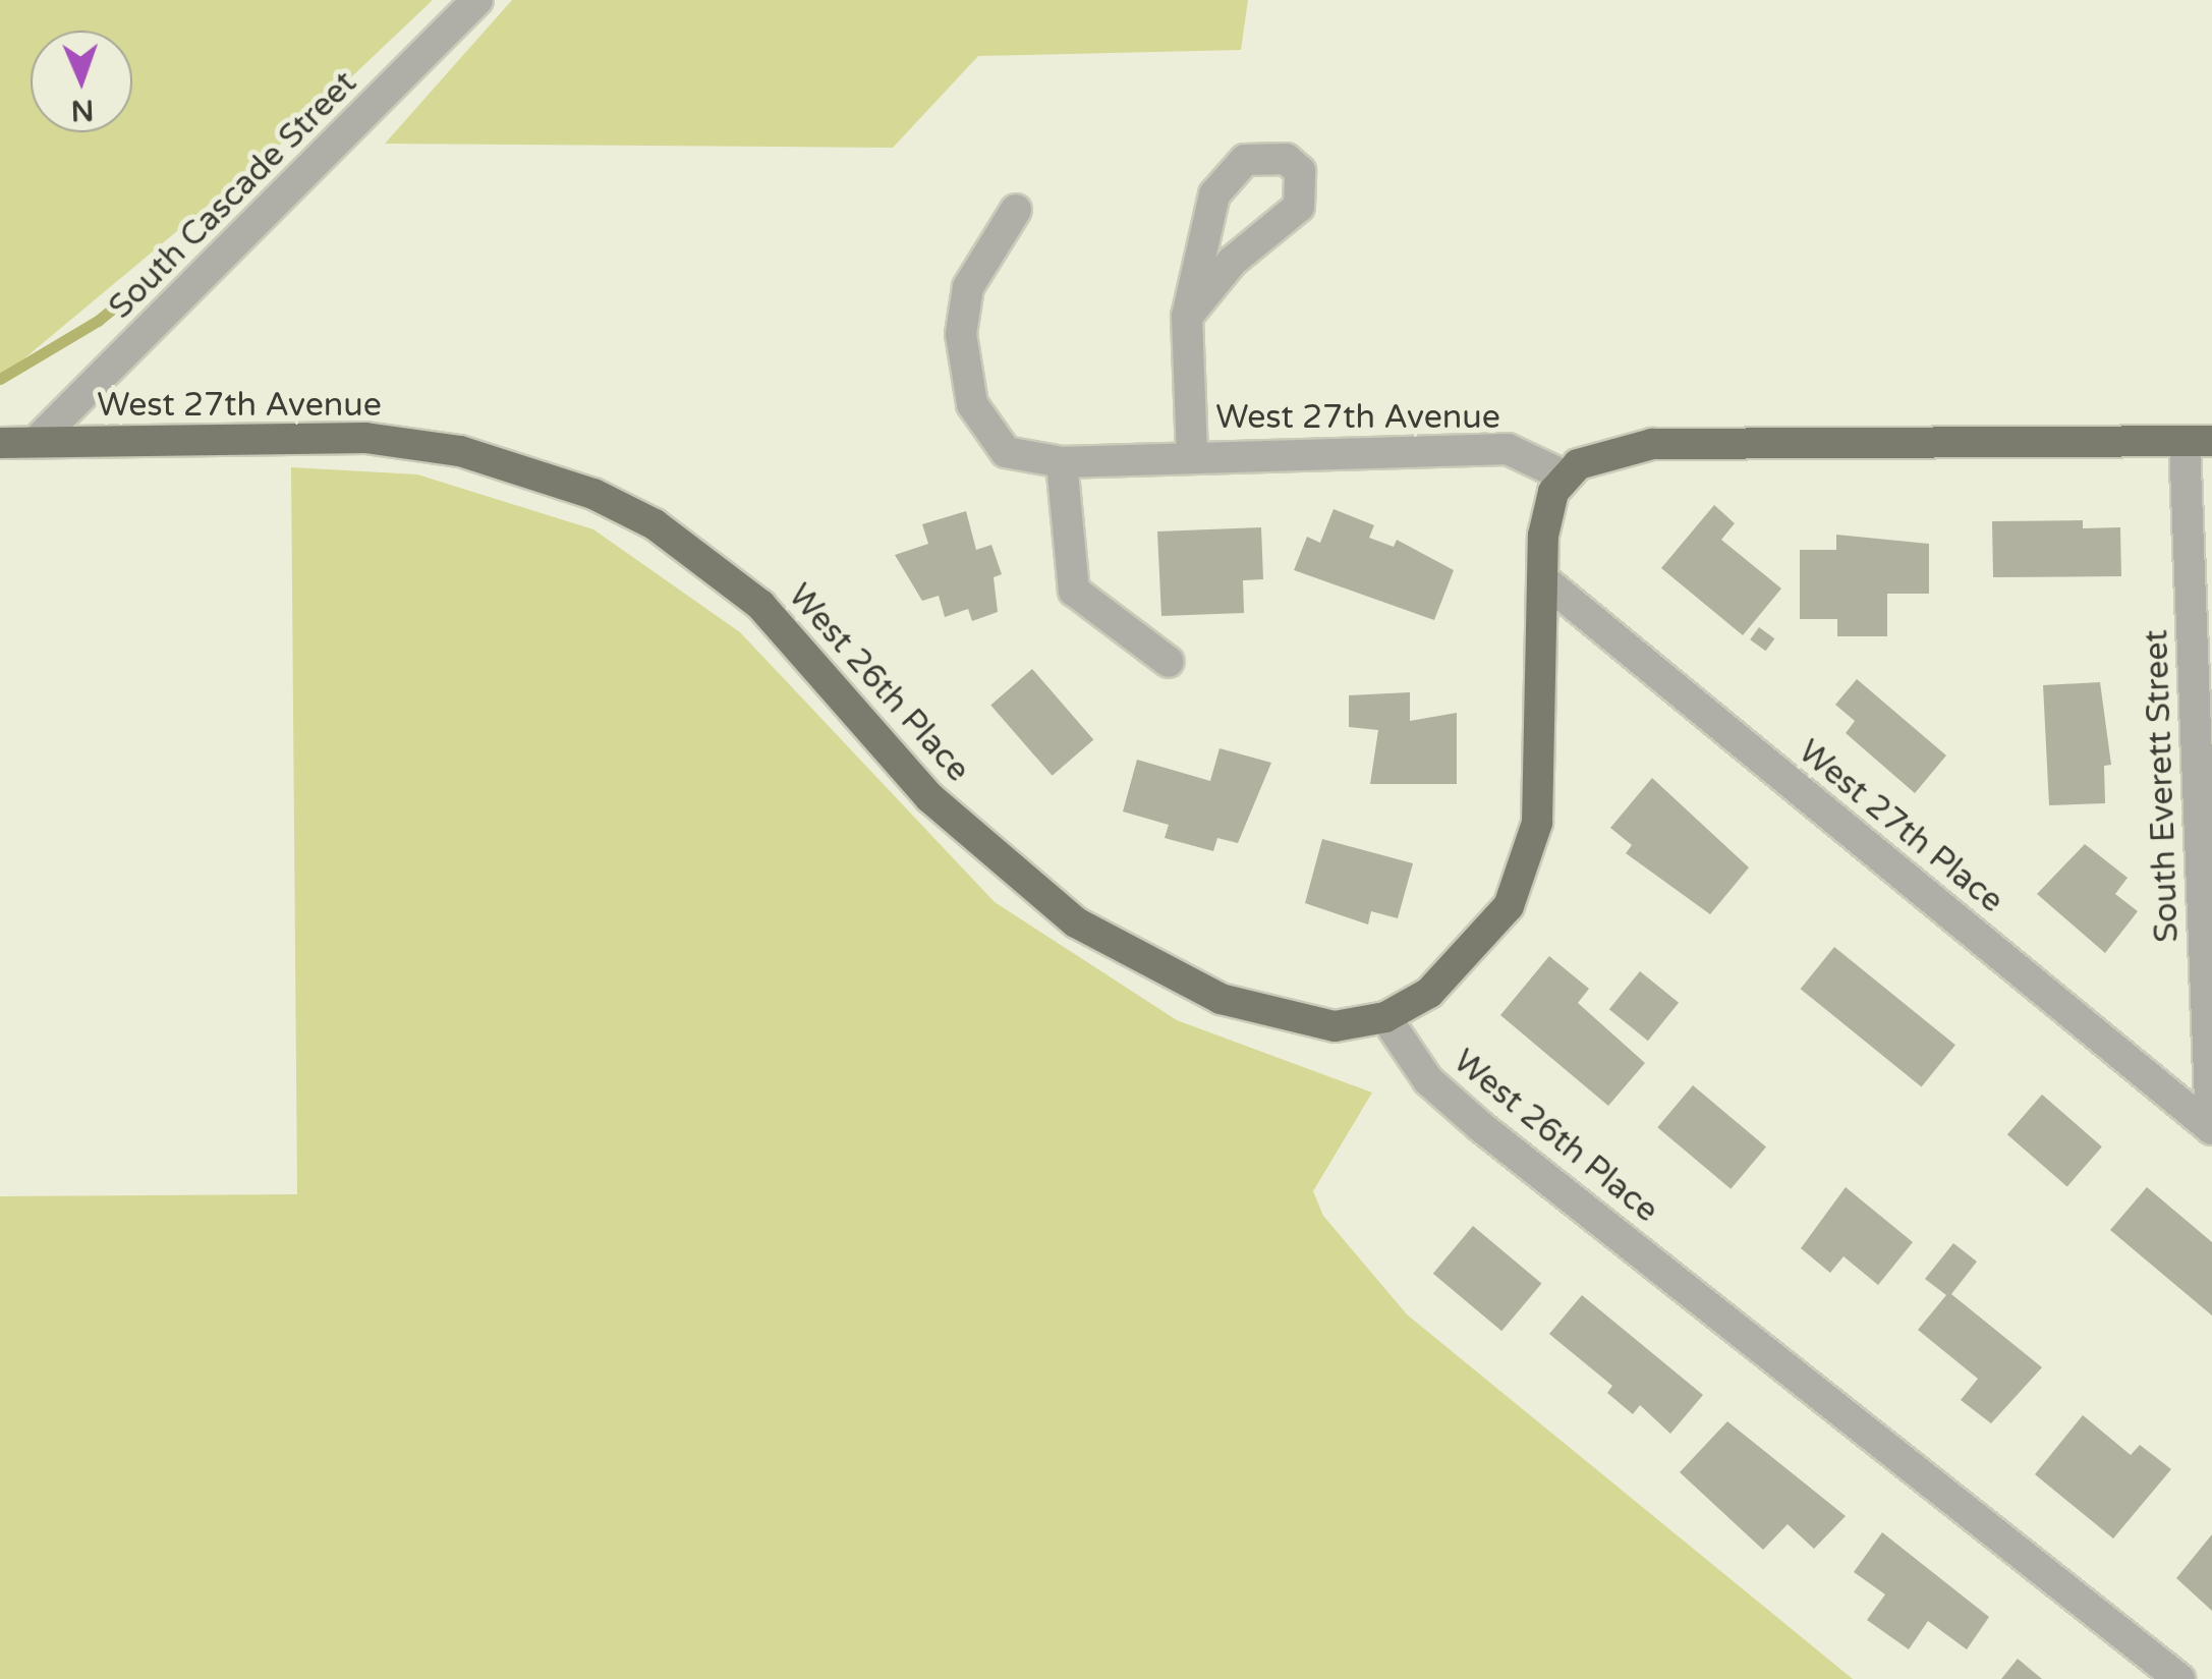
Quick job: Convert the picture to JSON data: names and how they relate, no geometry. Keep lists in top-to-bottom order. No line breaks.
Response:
{"streets":{"main road":["West 27th Avenue","West 26th Place"],"street":["South Cascade Street","South Everett Street","West 27th Place"]},"crossings":[["South Cascade Street","West 27th Avenue"],["West 27th Avenue","West 26th Place"],["South Everett Street","West 27th Place"]],"north":"bottom"}
